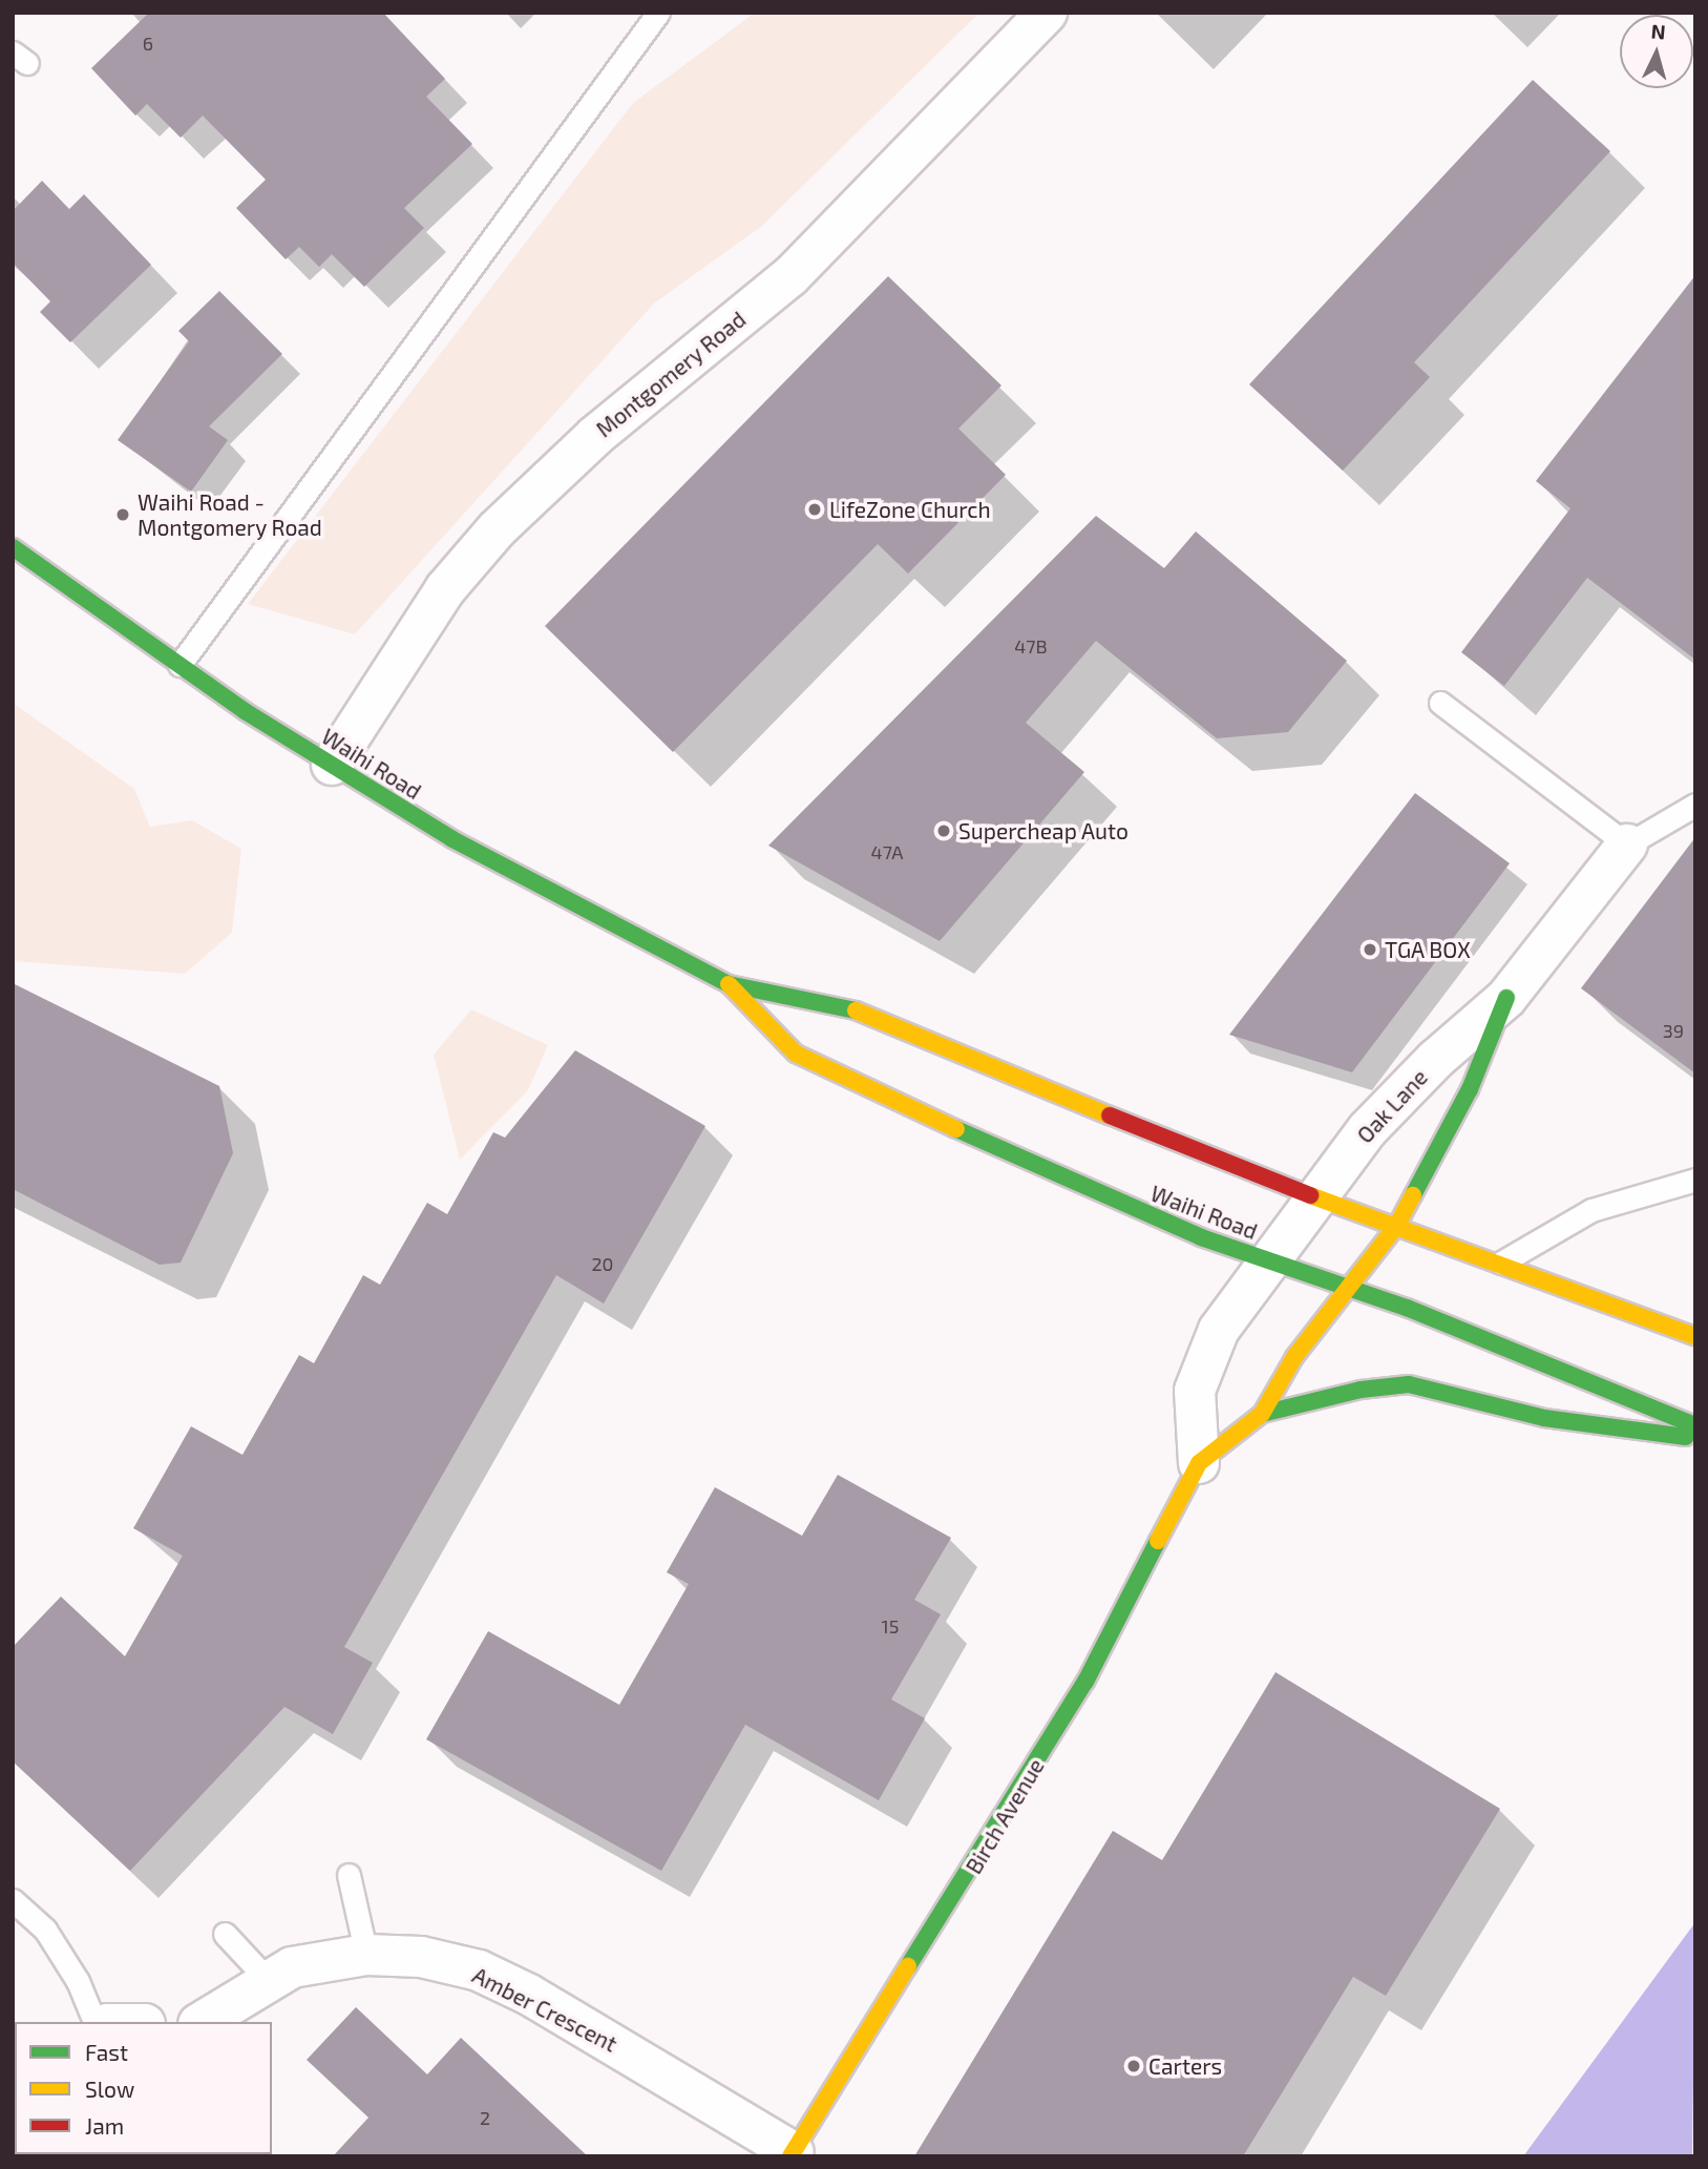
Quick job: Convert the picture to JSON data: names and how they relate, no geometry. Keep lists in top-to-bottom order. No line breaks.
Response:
{"streets":{"main road":["Waihi Road","Oak Lane","Birch Avenue"],"street":["Montgomery Road","Amber Crescent"]},"crossings":[["Montgomery Road","Waihi Road"],["Waihi Road","Oak Lane"],["Waihi Road","Birch Avenue"],["Oak Lane","Birch Avenue"],["Birch Avenue","Amber Crescent"]],"places":["LifeZone Church","Waihi Road - Montgomery Road","Supercheap Auto","TGA BOX","Carters"],"house_numbers":["6","47B","47A","39","20","15","2"],"legend":["Fast","Slow","Jam"],"north":"top"}
